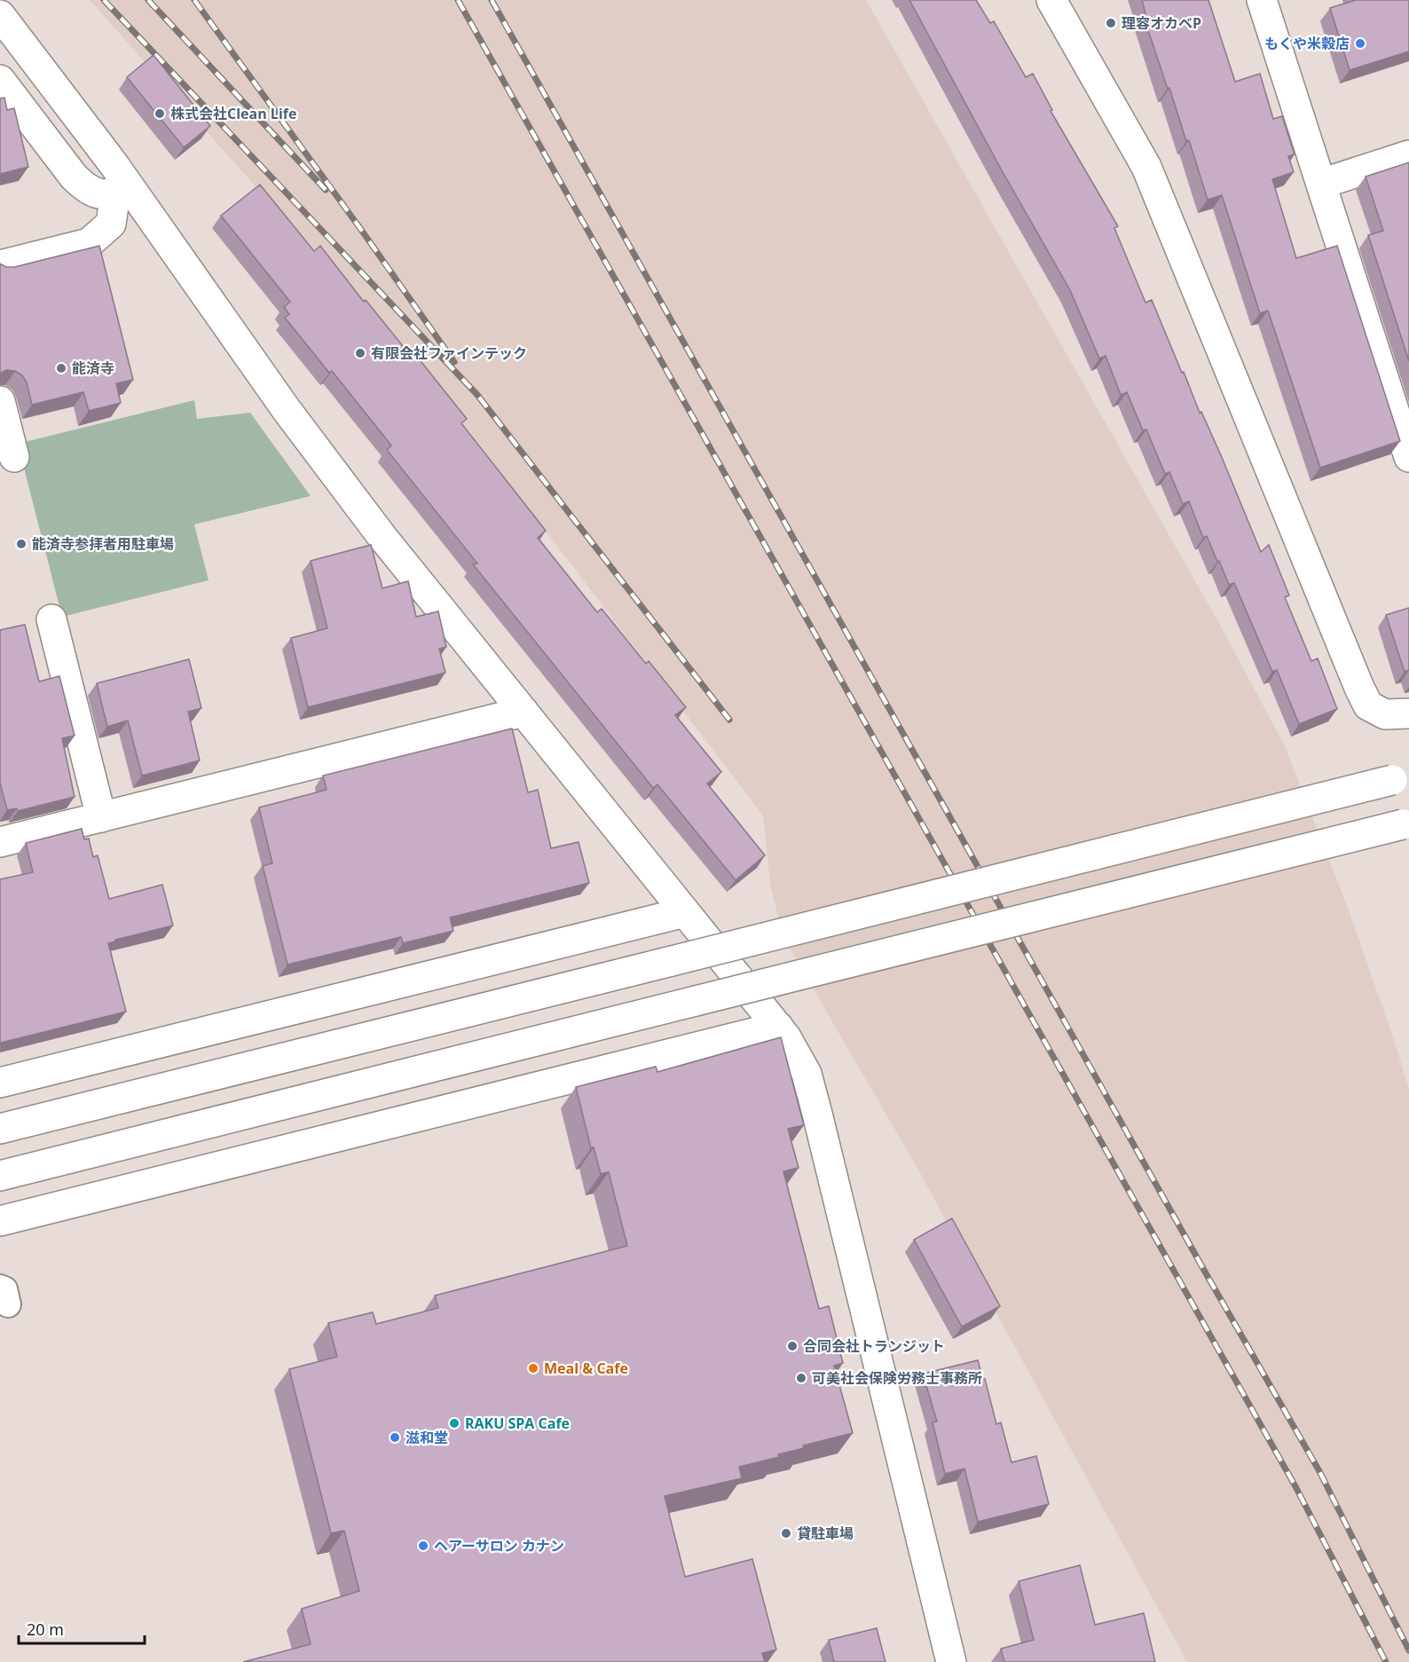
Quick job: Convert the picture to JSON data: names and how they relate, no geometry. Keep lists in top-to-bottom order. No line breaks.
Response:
{"places":["理容オカベP","もくや米穀店","株式会社Clean Life","有限会社ファインテック","能済寺","能済寺参拝者用駐車場","合同会社トランジット","Meal & Cafe","可美社会保険労務士事務所","RAKU SPA Cafe","滋和堂","貸駐車場","ヘアーサロン カナン"],"scale_bar":"20 m"}
